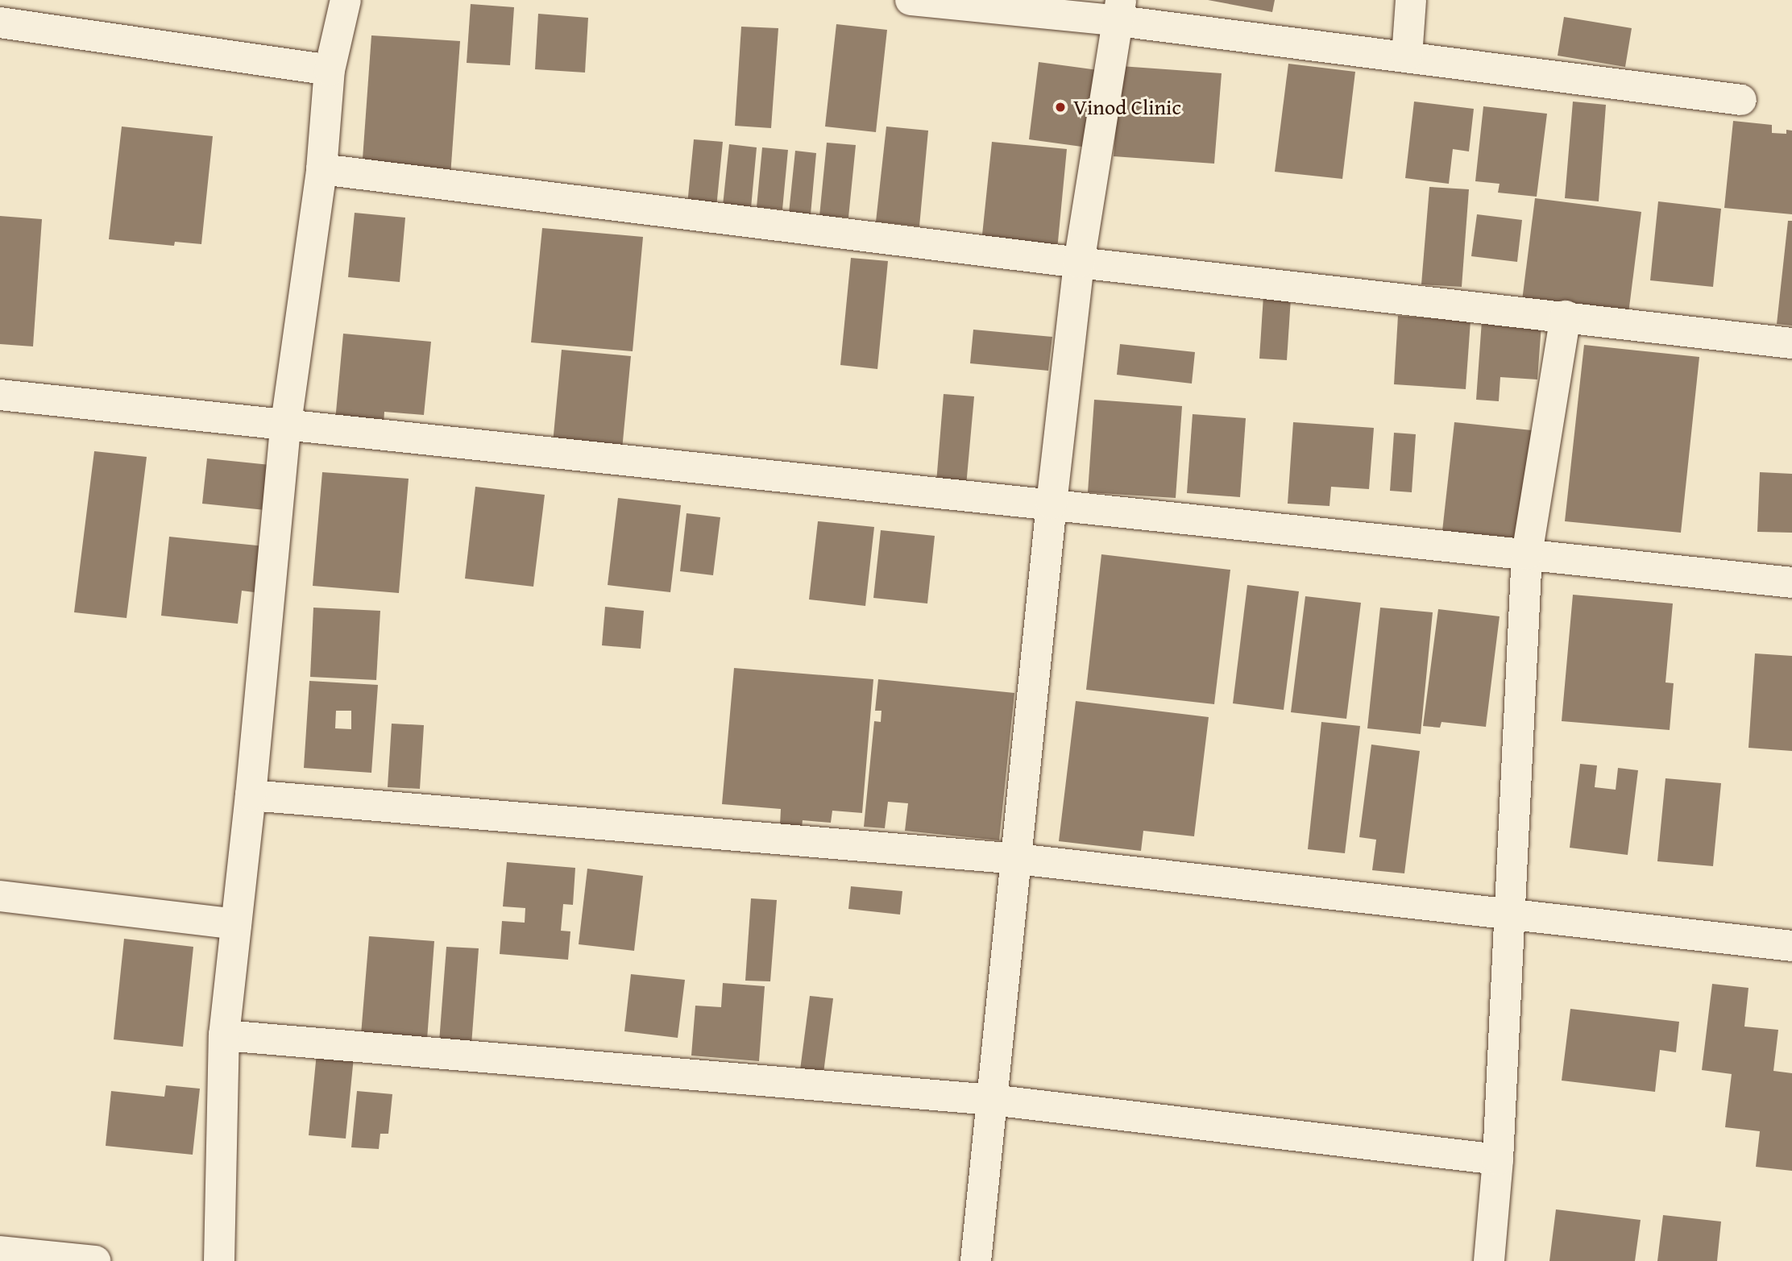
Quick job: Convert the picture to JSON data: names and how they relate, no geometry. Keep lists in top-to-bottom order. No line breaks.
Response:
{"places":["Vinod Clinic"]}
